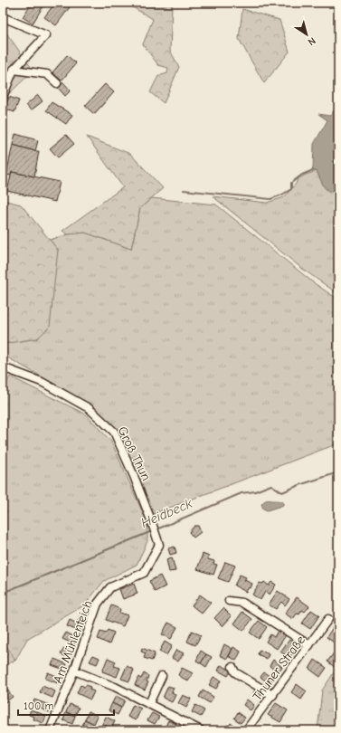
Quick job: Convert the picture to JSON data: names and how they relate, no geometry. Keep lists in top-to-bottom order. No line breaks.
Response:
{"streets":{"street":["Groß Thun","Am Mühlenteich","Thuner Straße"]},"crossings":[["Groß Thun","Am Mühlenteich"]],"water":["Heidbeck"],"scale_bar":"100 m","north":"bottom right"}
